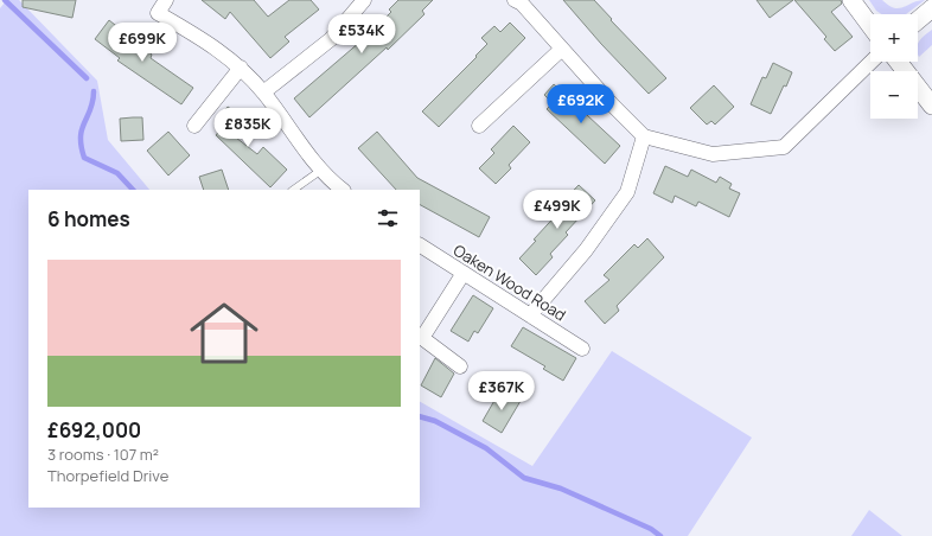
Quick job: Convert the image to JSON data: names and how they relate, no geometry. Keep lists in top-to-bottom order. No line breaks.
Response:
{"streets":{"street":["Oaken Wood Road"]},"page":{"map_buttons":["+","−"],"price":["£534K","£699K","£692K","£835K","£499K","£367K"],"heading":"6 homes","list":[{"name":"£692,000","note":"3 rooms · 107 m² · Thorpefield Drive"}]}}
